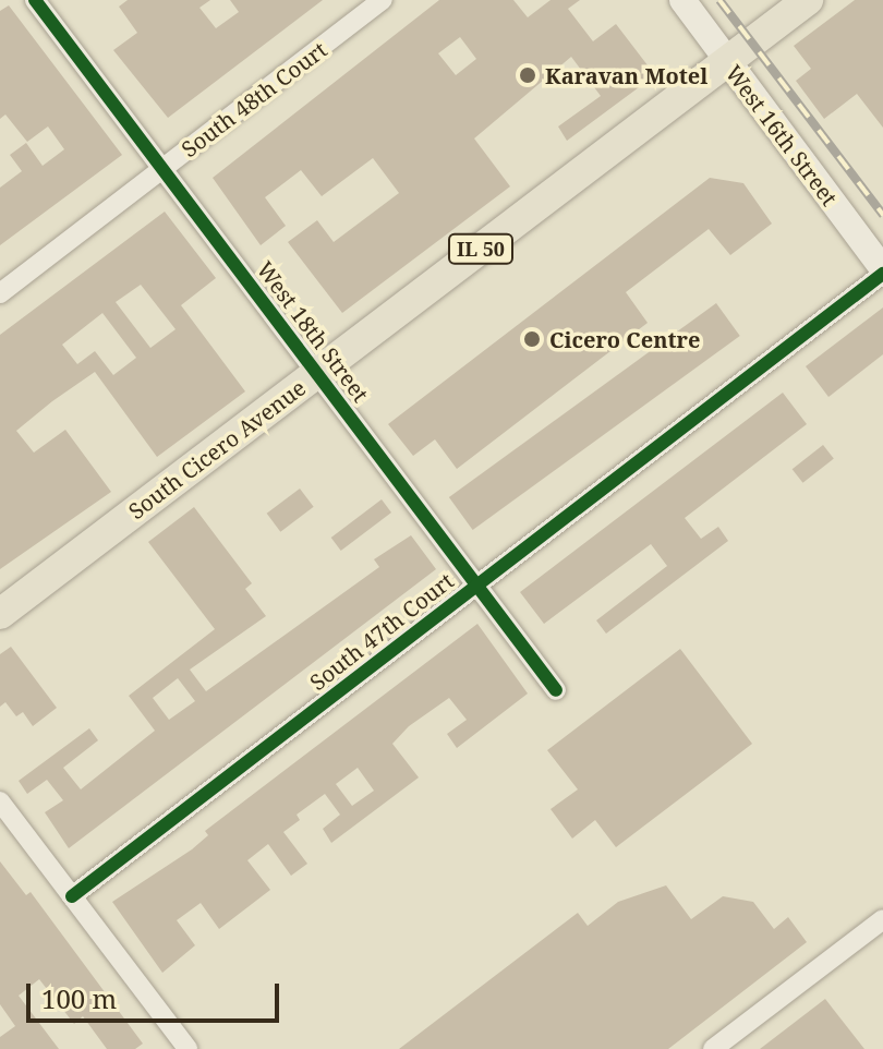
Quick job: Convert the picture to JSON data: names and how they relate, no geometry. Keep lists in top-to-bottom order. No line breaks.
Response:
{"streets":{"main road":["IL 50","South Cicero Avenue"],"street":["South 48th Court","West 16th Street","West 18th Street","South 47th Court"]},"crossings":[["South 48th Court","West 18th Street"],["West 16th Street","South Cicero Avenue"],["West 16th Street","South 47th Court"],["West 18th Street","South Cicero Avenue"],["West 18th Street","South 47th Court"]],"places":["Karavan Motel","Cicero Centre"],"scale_bar":"100 m"}
